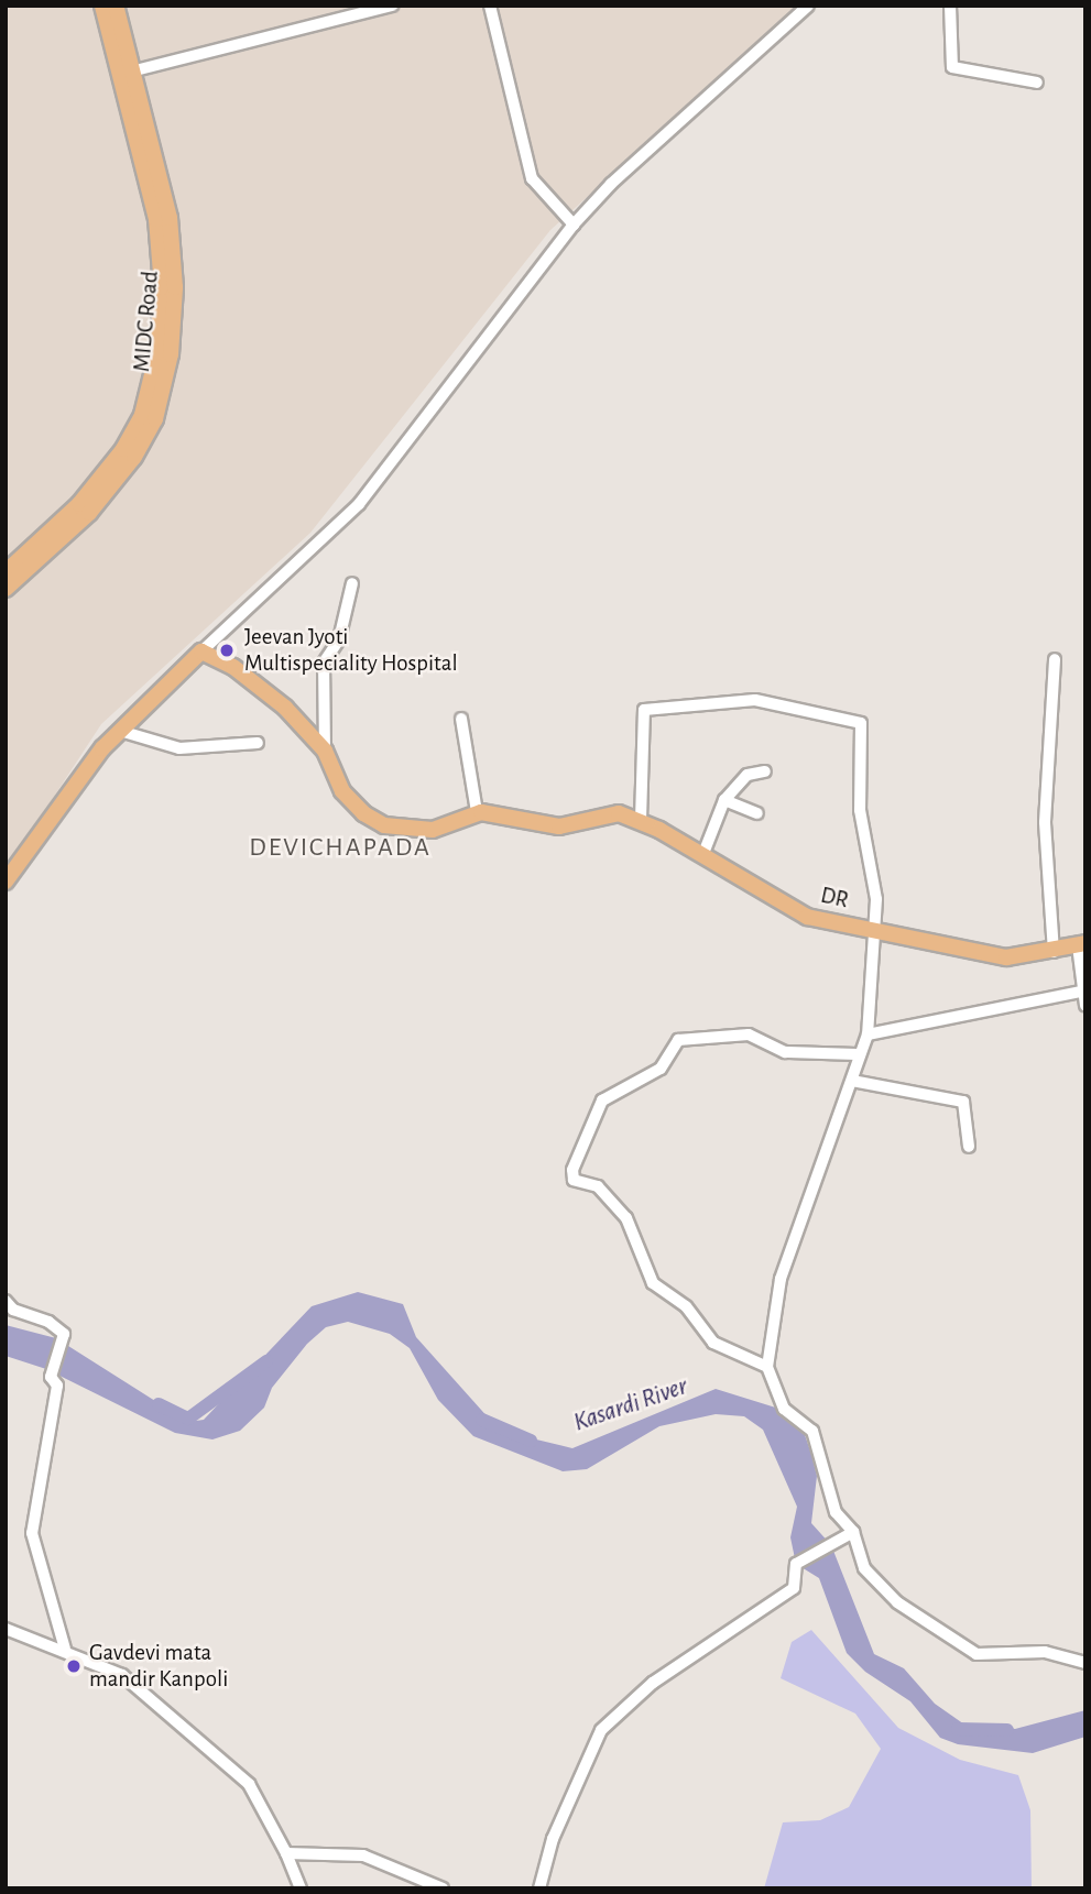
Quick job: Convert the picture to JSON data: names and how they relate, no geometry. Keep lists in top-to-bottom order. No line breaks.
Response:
{"streets":{"main road":["MIDC Road","DR"]},"districts":["DEVICHAPADA"],"water":["Kasardi River"],"places":["Jeevan Jyoti Multispeciality Hospital","Gavdevi mata mandir Kanpoli"]}
